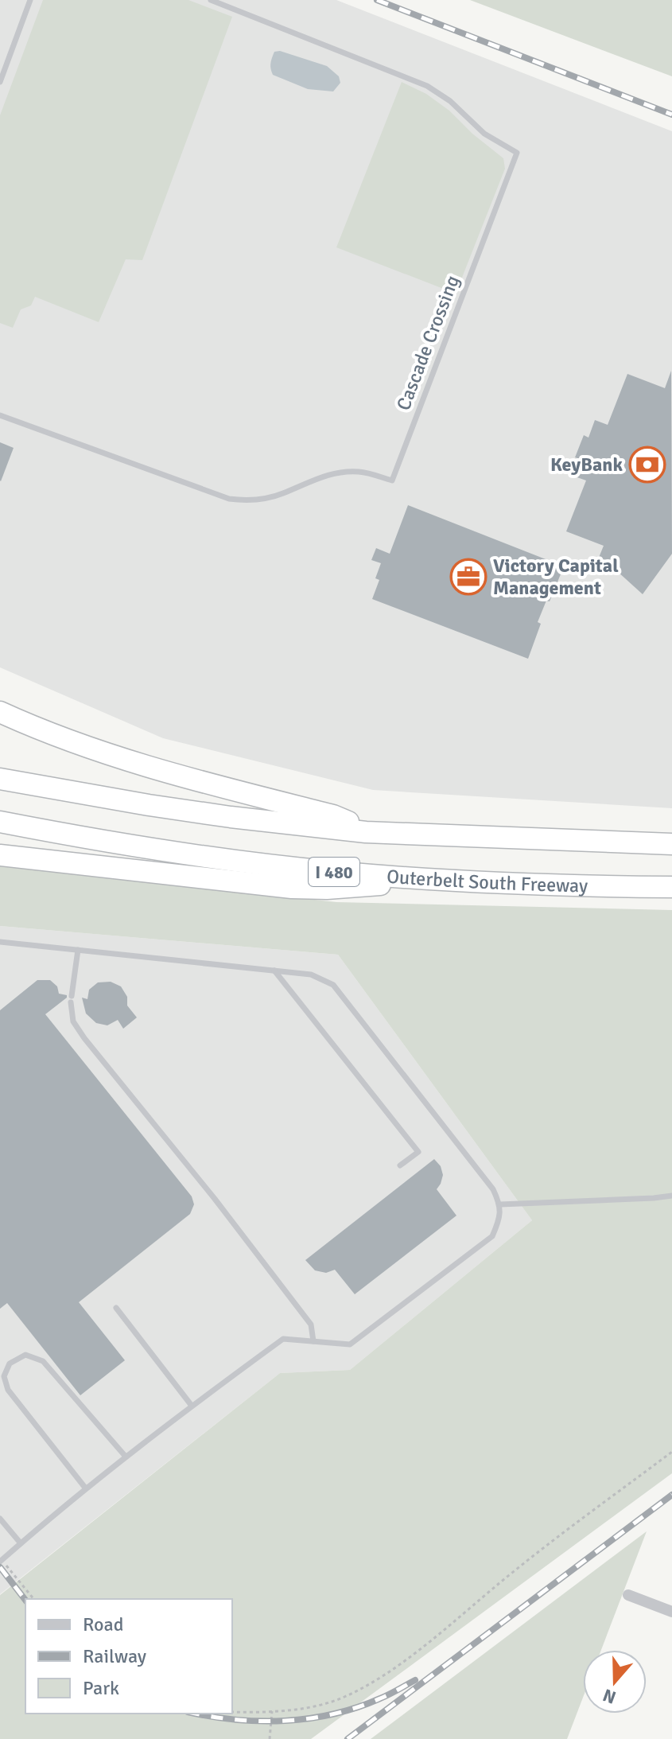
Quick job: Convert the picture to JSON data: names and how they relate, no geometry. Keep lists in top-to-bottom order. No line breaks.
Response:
{"streets":{"highway":["I 480","Outerbelt South Freeway"],"lane":["Cascade Crossing"]},"places":{"bank":["KeyBank"],"office":["Victory Capital Management"]},"legend":["Road","Railway","Park"],"north":"bottom"}
